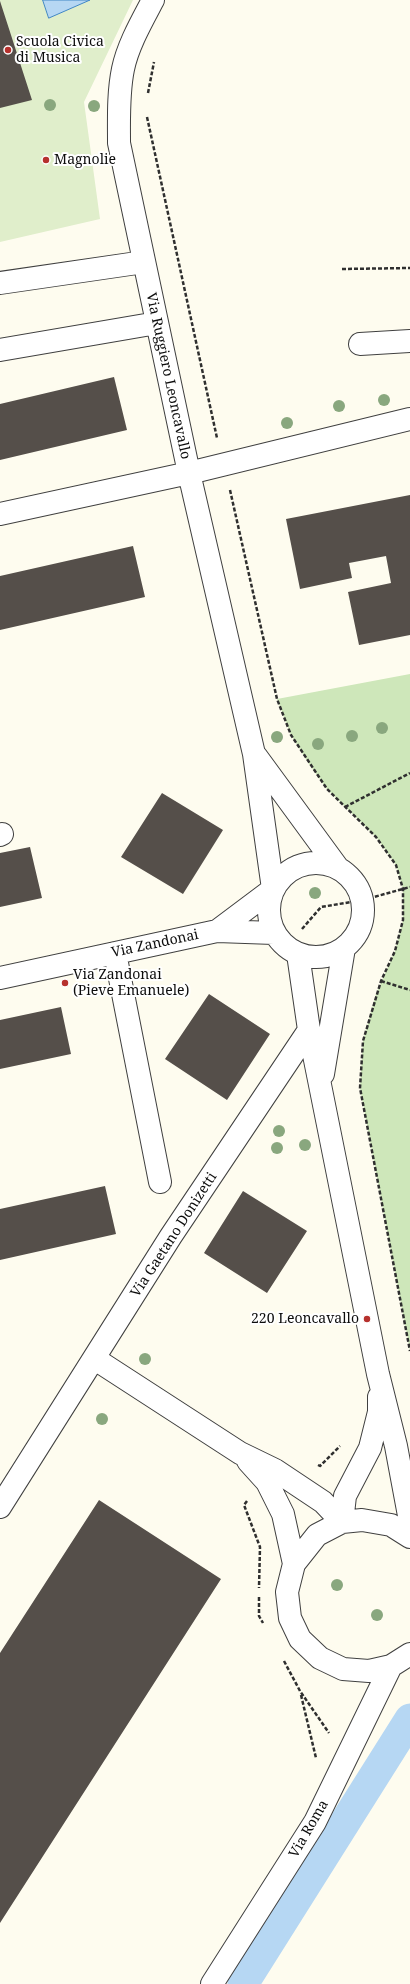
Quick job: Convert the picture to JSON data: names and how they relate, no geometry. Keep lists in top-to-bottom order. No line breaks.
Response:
{"streets":{"street":["Via Ruggiero Leoncavallo","Via Zandonai","Via Gaetano Donizetti","Via Roma"]},"places":["Scuola Civica di Musica","Magnolie","Via Zandonai (Pieve Emanuele)","220 Leoncavallo"]}
